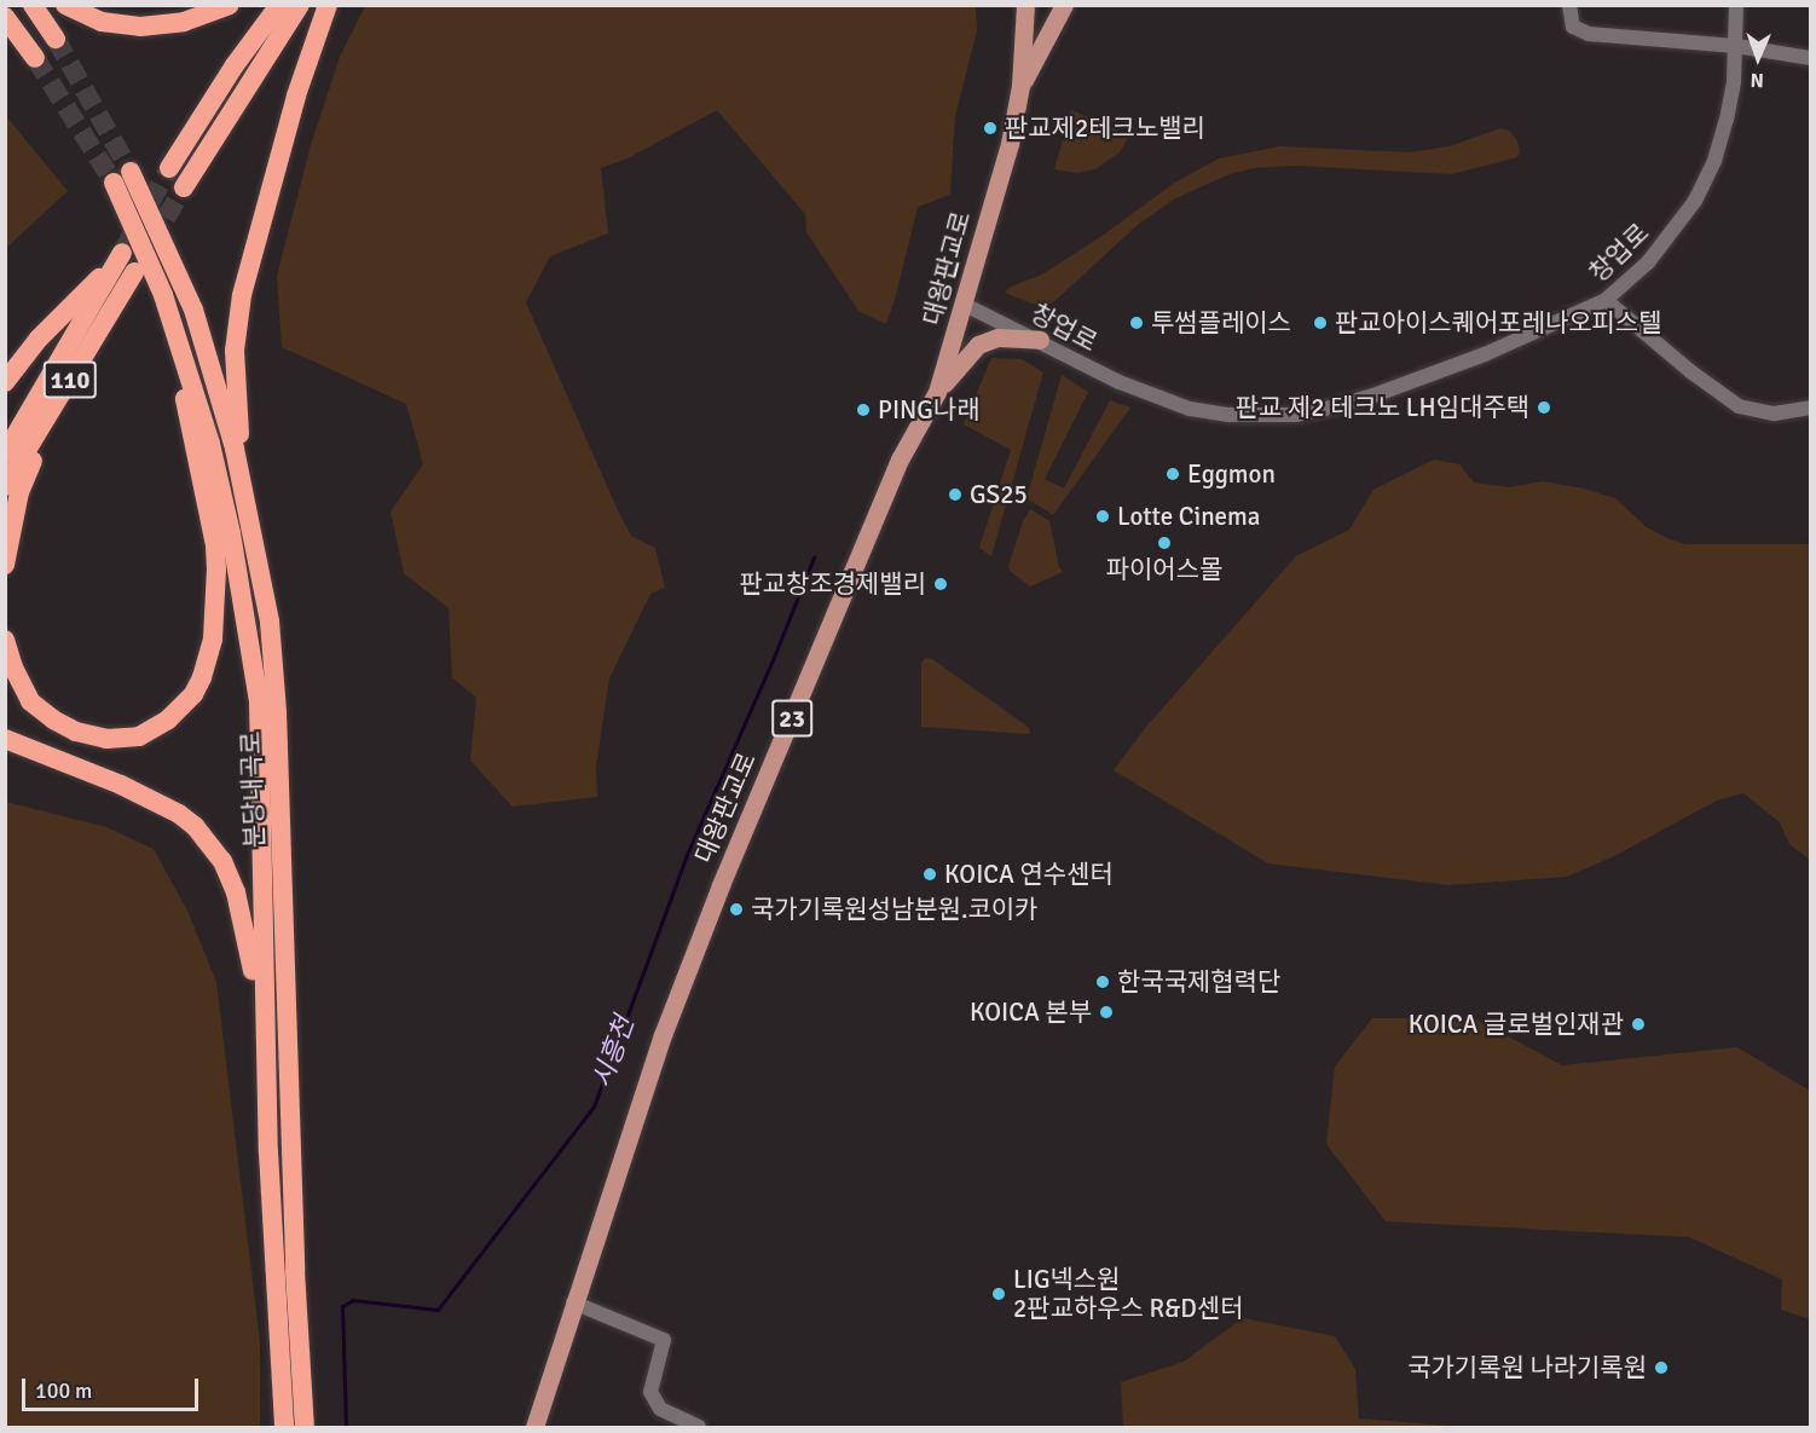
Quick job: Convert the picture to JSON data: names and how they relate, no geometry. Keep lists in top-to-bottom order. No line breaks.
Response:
{"streets":{"highway":["110","분당내곡로"],"main road":["대왕판교로","23"],"street":["창업로"]},"crossings":[["창업로","대왕판교로"]],"water":["시흥천"],"places":["판교제2테크노밸리","투썸플레이스","판교아이스퀘어포레나오피스텔","판교 제2 테크노 LH임대주택","PING나래","Eggmon","GS25","Lotte Cinema","파이어스몰","판교창조경제밸리","KOICA 연수센터","국가기록원성남분원.코이카","한국국제협력단","KOICA 본부","KOICA 글로벌인재관","LIG넥스원 2판교하우스 R&D센터","국가기록원 나라기록원"],"scale_bar":"100 m","north":"bottom"}
